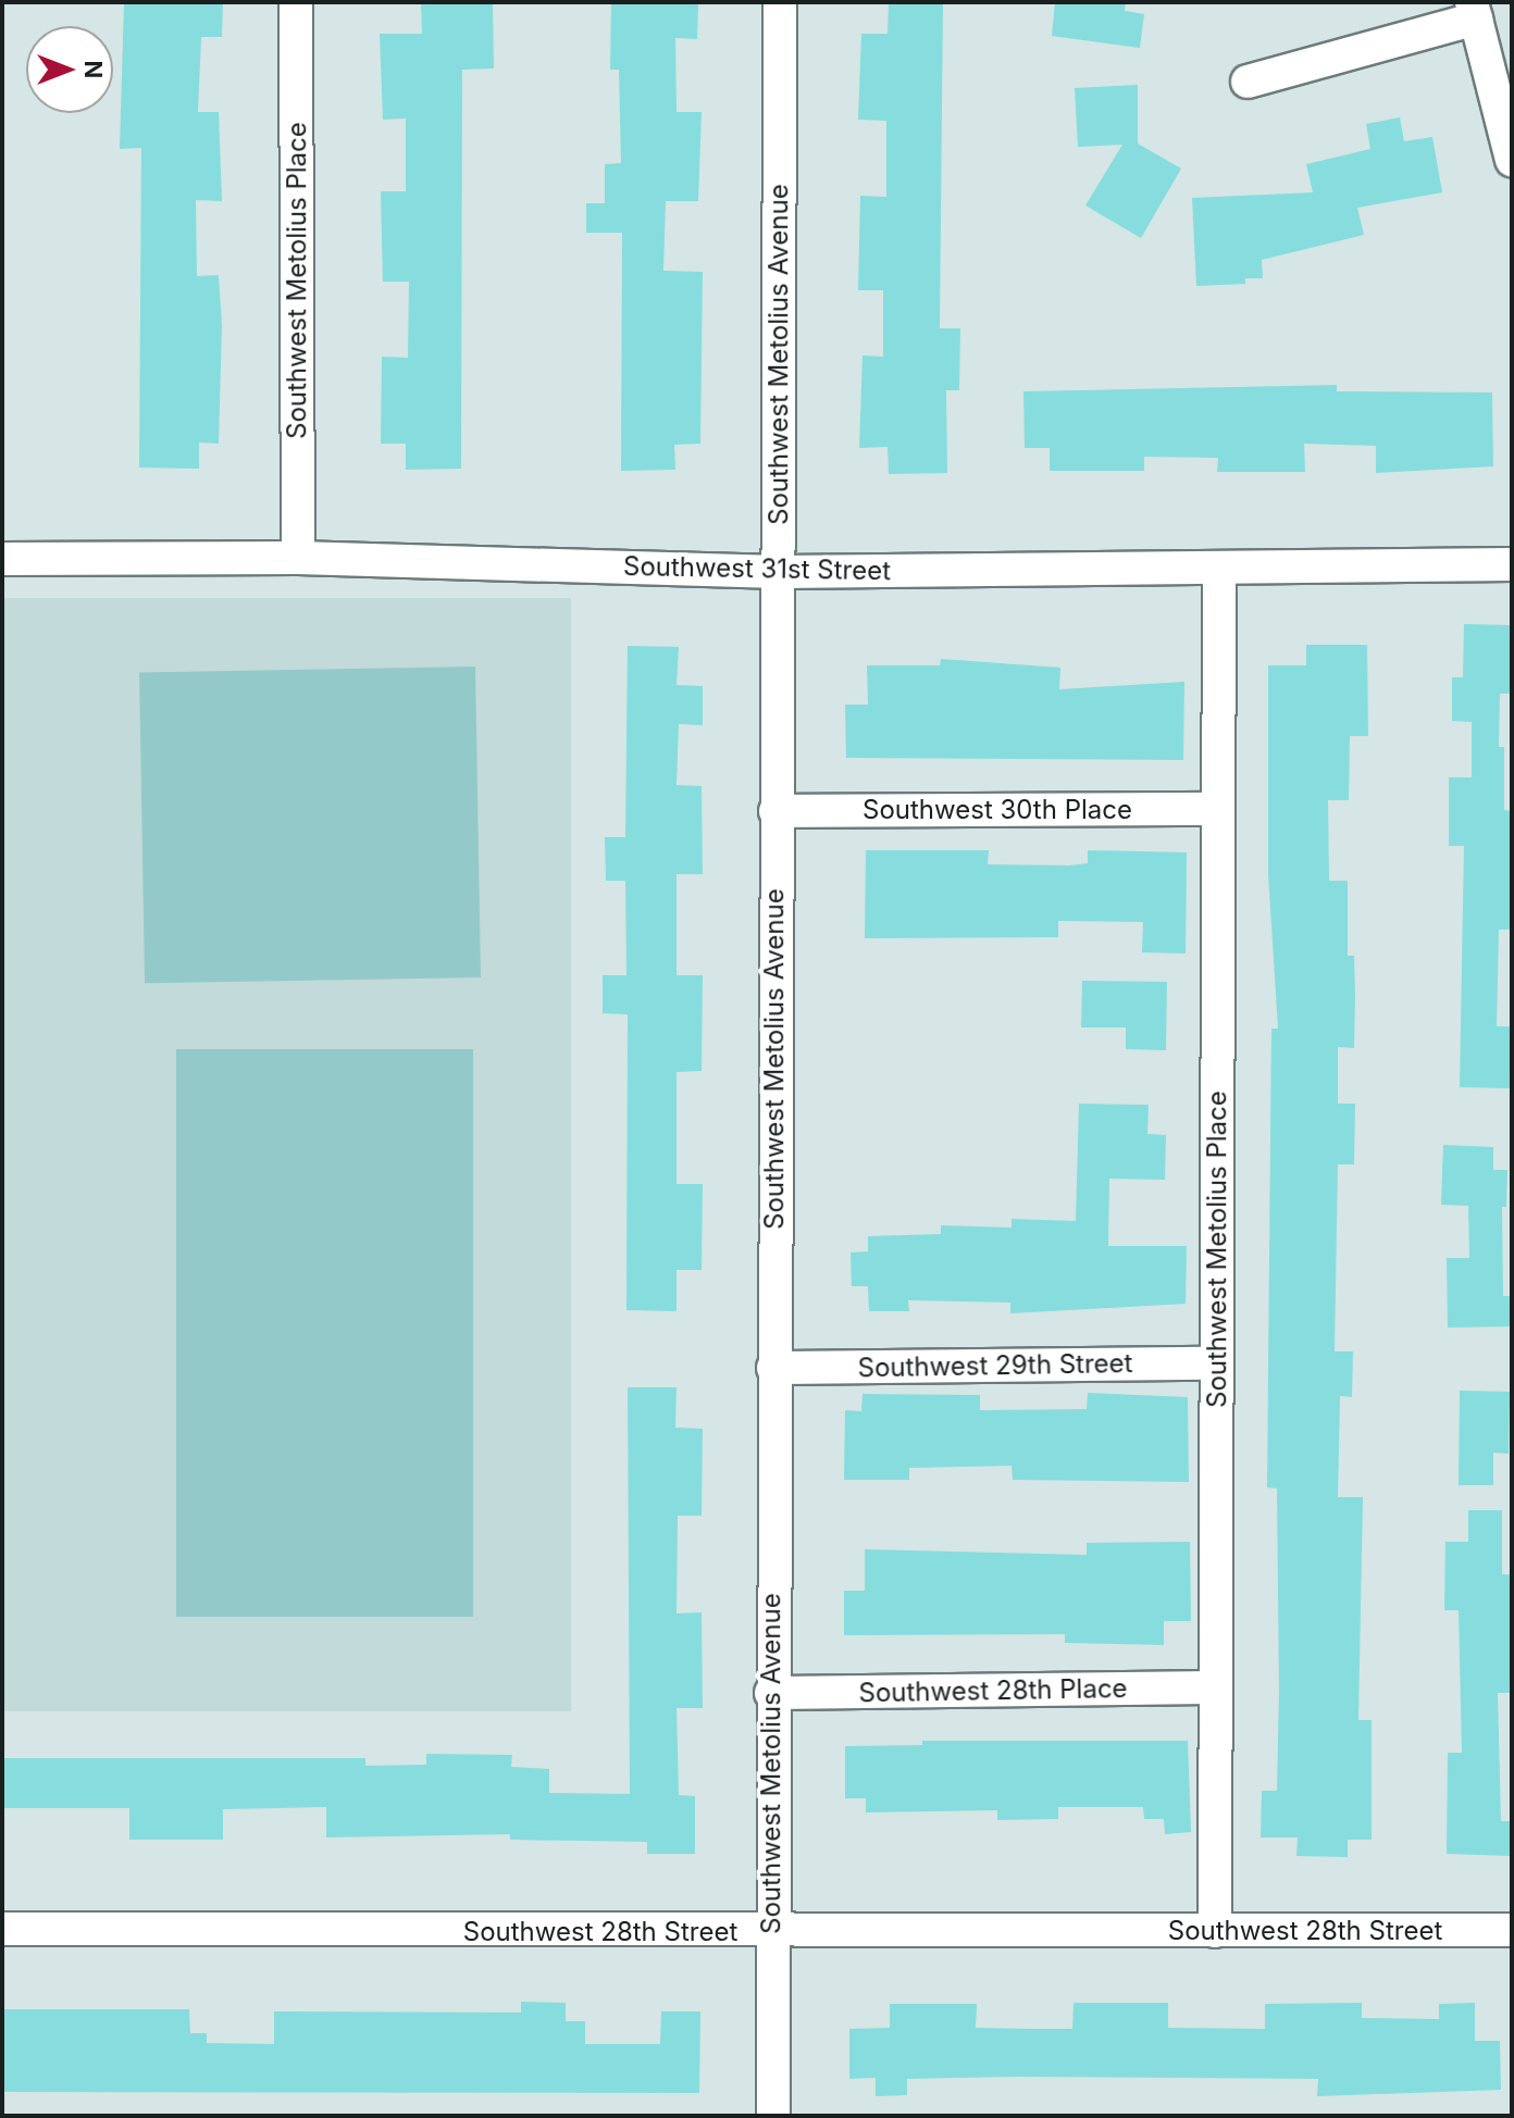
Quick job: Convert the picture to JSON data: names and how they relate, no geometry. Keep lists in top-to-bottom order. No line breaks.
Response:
{"streets":{"street":["Southwest Metolius Place","Southwest Metolius Avenue","Southwest 31st Street","Southwest 30th Place","Southwest 29th Street","Southwest 28th Place","Southwest 28th Street"]},"crossings":[["Southwest Metolius Place","Southwest 31st Street"],["Southwest Metolius Place","Southwest 30th Place"],["Southwest Metolius Place","Southwest 29th Street"],["Southwest Metolius Place","Southwest 28th Place"],["Southwest Metolius Place","Southwest 28th Street"],["Southwest Metolius Avenue","Southwest 31st Street"],["Southwest Metolius Avenue","Southwest 30th Place"],["Southwest Metolius Avenue","Southwest 29th Street"],["Southwest Metolius Avenue","Southwest 28th Place"],["Southwest Metolius Avenue","Southwest 28th Street"]],"north":"right"}
